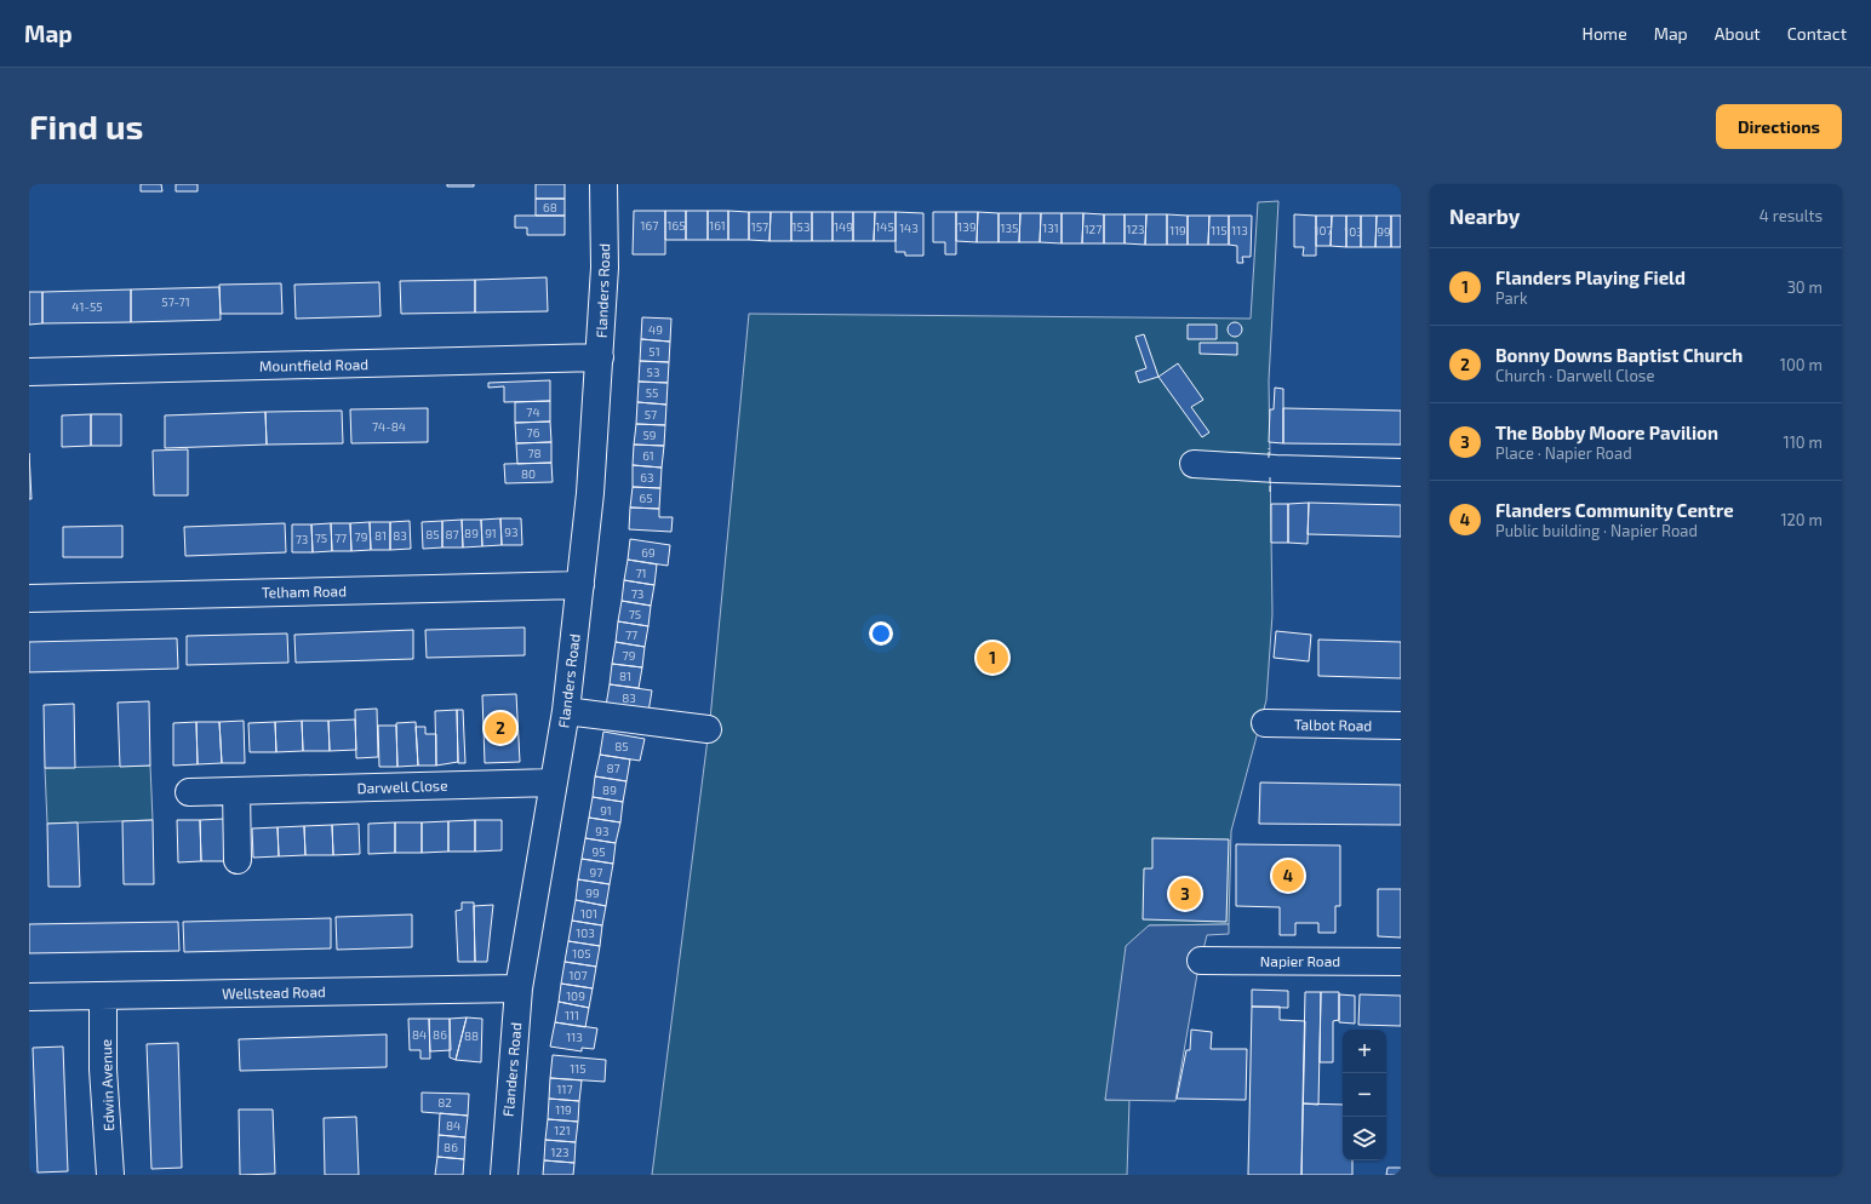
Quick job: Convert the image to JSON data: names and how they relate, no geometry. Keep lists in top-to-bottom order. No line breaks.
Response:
{"streets":{"street":["Flanders Road","Mountfield Road","Telham Road","Talbot Road","Darwell Close","Napier Road","Wellstead Road","Edwin Avenue"]},"crossings":[["Flanders Road","Mountfield Road"],["Flanders Road","Telham Road"],["Flanders Road","Darwell Close"],["Flanders Road","Wellstead Road"],["Wellstead Road","Edwin Avenue"]],"house_numbers":["68","167","165","161","157","153","149","145","139","143","135","131","127","123","119","115","113","107","103","99","57-71","41-55","49","51","53","55","74","57","74-84","76","59","78","61","80","63","65","93","89","91","85","87","81","83","79","75","77","73","69","71","73","75","77","79","81","83","85","87","89","91","93","95","97","99","101","103","105","107","109","111","84","86","88","113","115","117","82","119","84","121","86","123"],"page":{"header":"Map","nav":["Home","Map","About","Contact"],"buttons":"Directions","title":"Find us","heading":["Nearby","4 results"],"list":[{"mark":"1","name":"Flanders Playing Field","note":"Park","value":"30 m"},{"mark":"2","name":"Bonny Downs Baptist Church","note":"Church · Darwell Close","value":"100 m"},{"mark":"3","name":"The Bobby Moore Pavilion","note":"Place · Napier Road","value":"110 m"},{"mark":"4","name":"Flanders Community Centre","note":"Public building · Napier Road","value":"120 m"}],"pins":["1","2","4","3"],"map_buttons":["+","−"]}}
